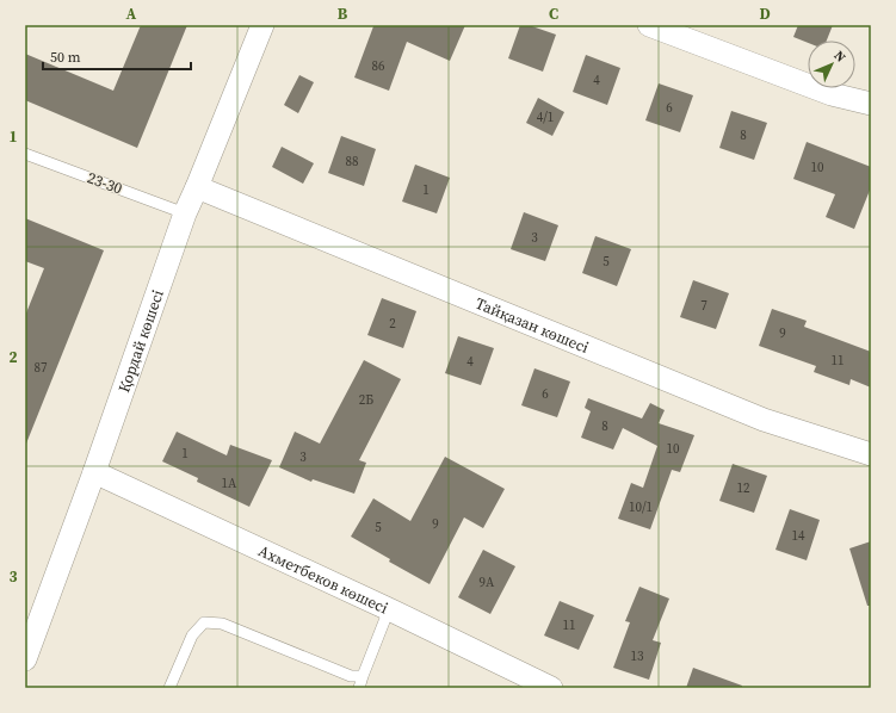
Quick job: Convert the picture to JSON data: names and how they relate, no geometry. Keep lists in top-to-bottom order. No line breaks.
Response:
{"streets":{"street":["Тайқазан көшесі","Қордай көшесі","Ахметбеков көшесі"],"lane":["23-30"]},"crossings":[["23-30","Қордай көшесі"],["Тайқазан көшесі","Қордай көшесі"],["Қордай көшесі","Ахметбеков көшесі"]],"house_numbers":["86","4","6","4/1","8","88","10","1","3","5","7","2","9","11","4","87","6","2Б","8","10","1","3","1А","12","10/1","9","5","14","9А","11","13"],"scale_bar":"50 m","north":"top right","grid":{"columns":["A","B","C","D"],"rows":["1","2","3"]}}
